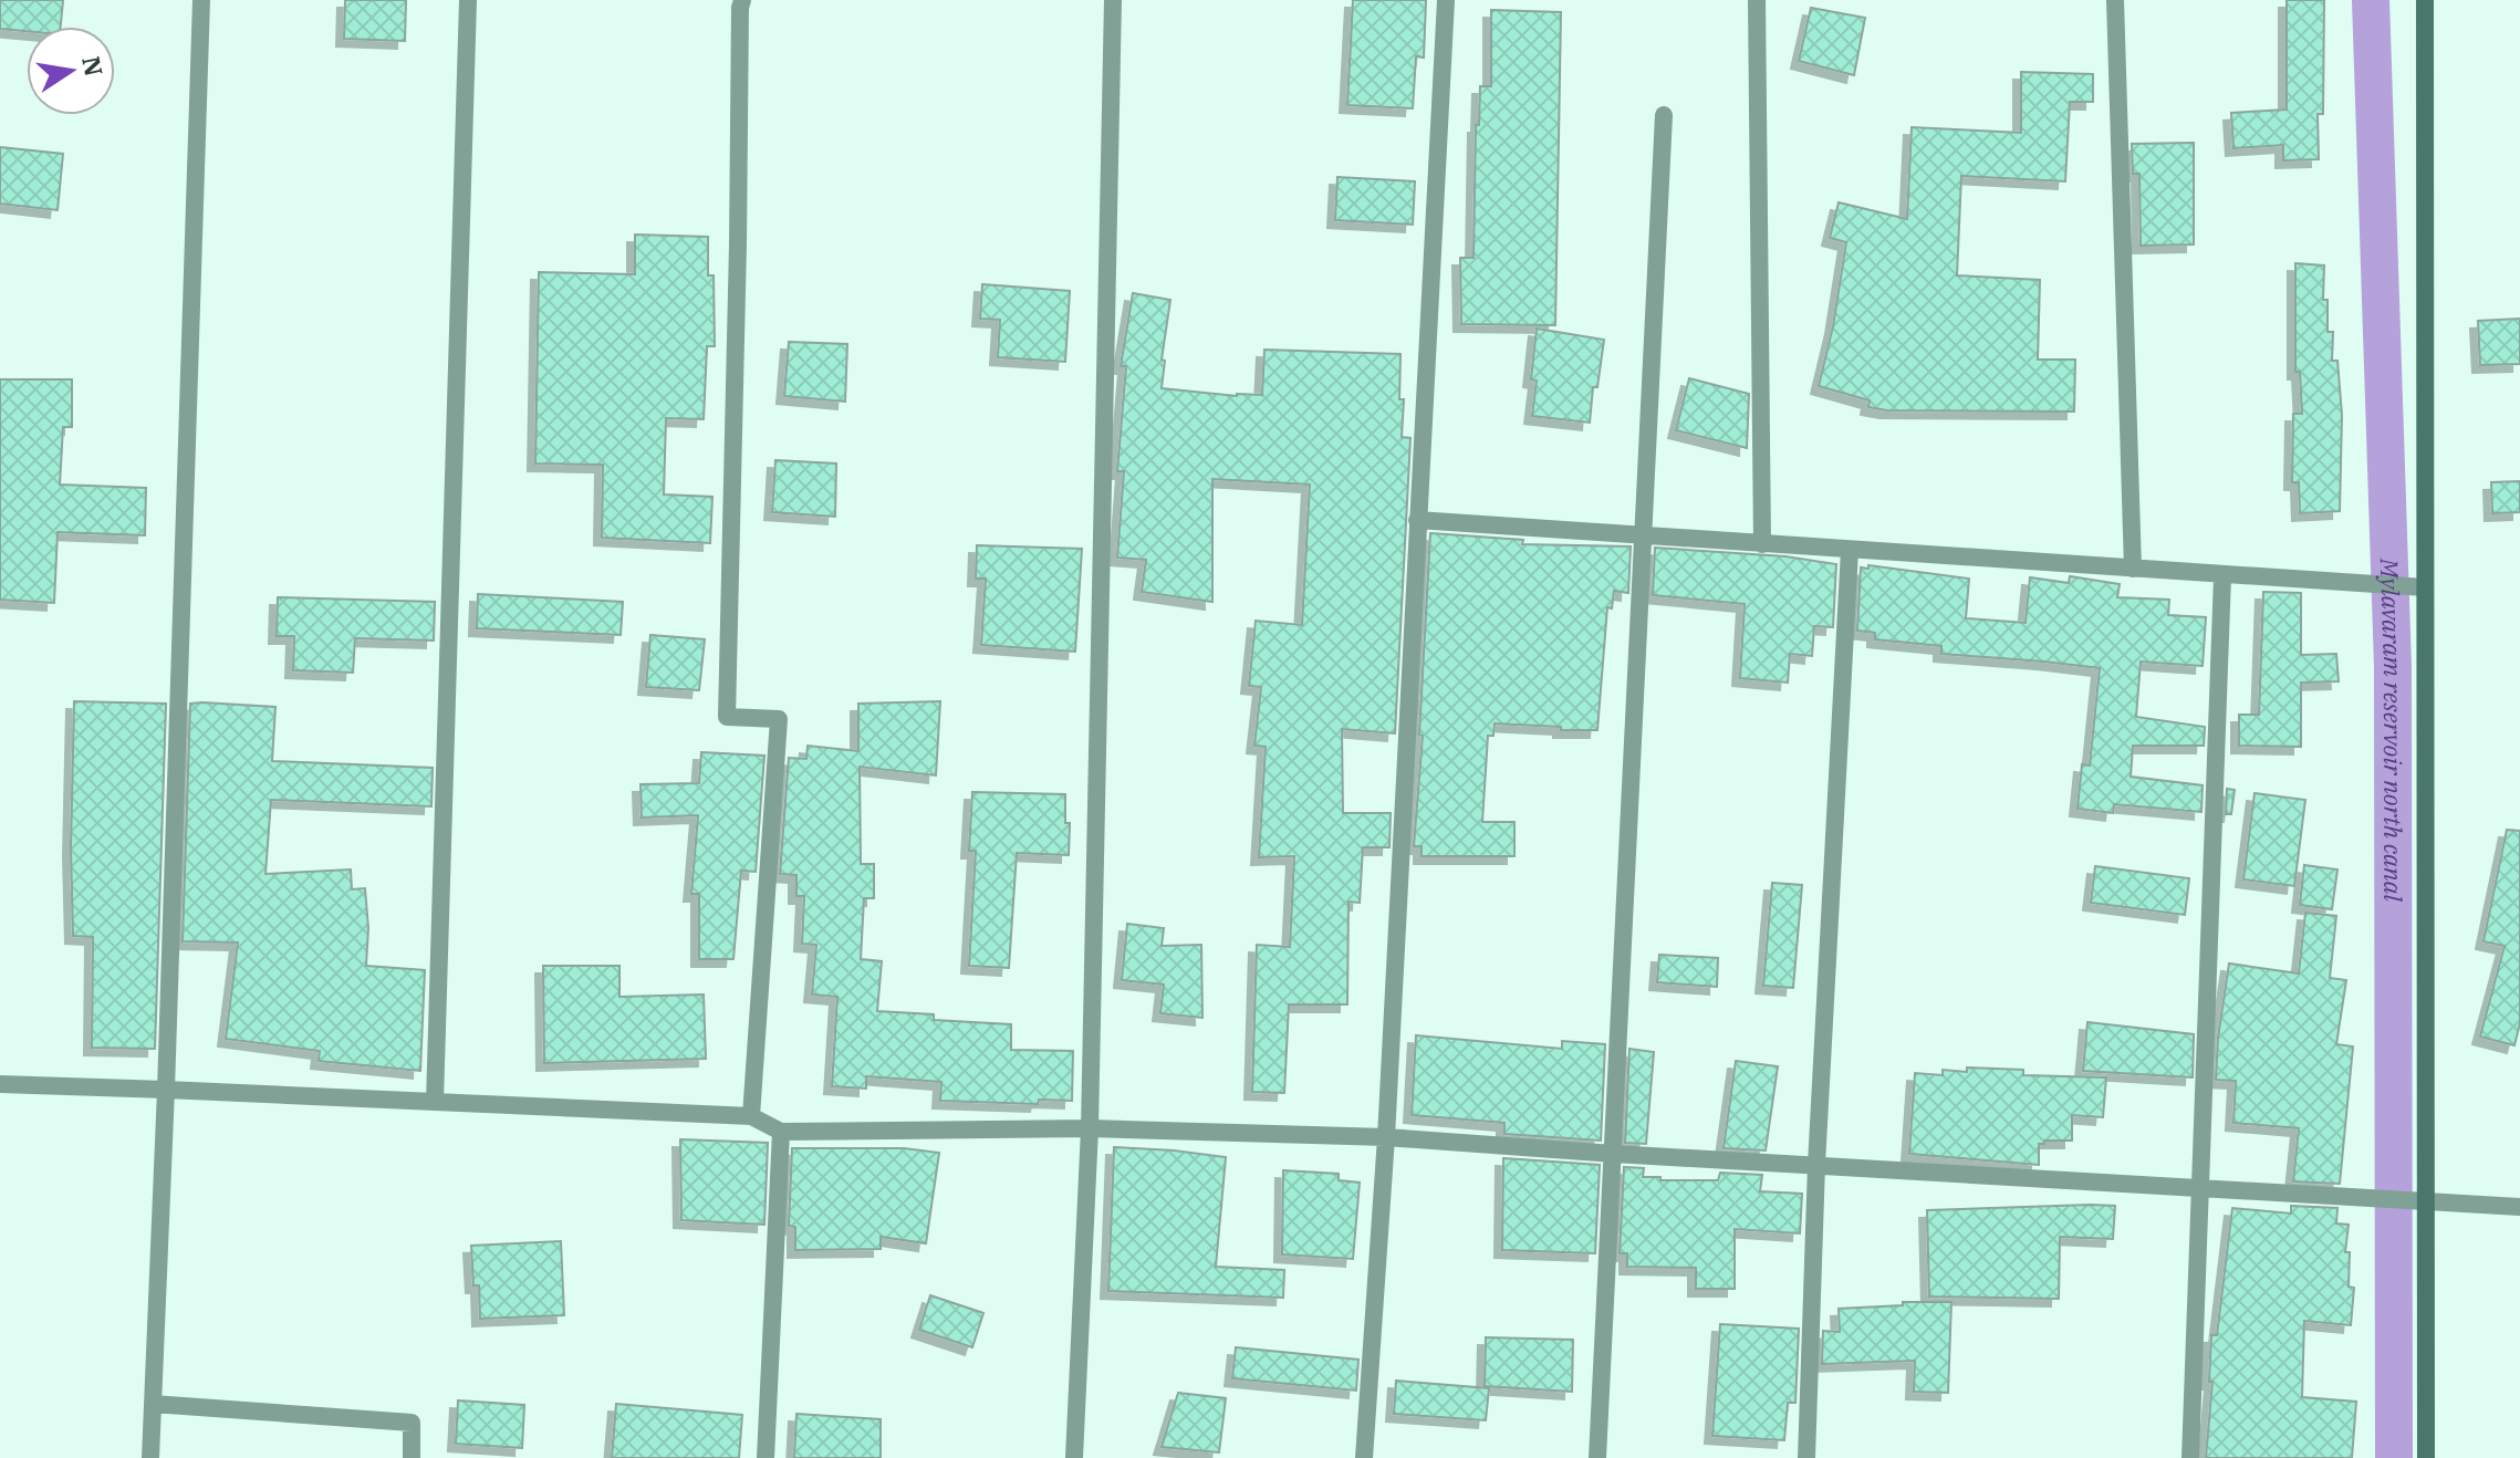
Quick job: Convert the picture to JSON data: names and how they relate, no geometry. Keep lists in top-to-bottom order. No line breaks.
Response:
{"water":["Mylavaram reservoir north canal"],"north":"right"}
